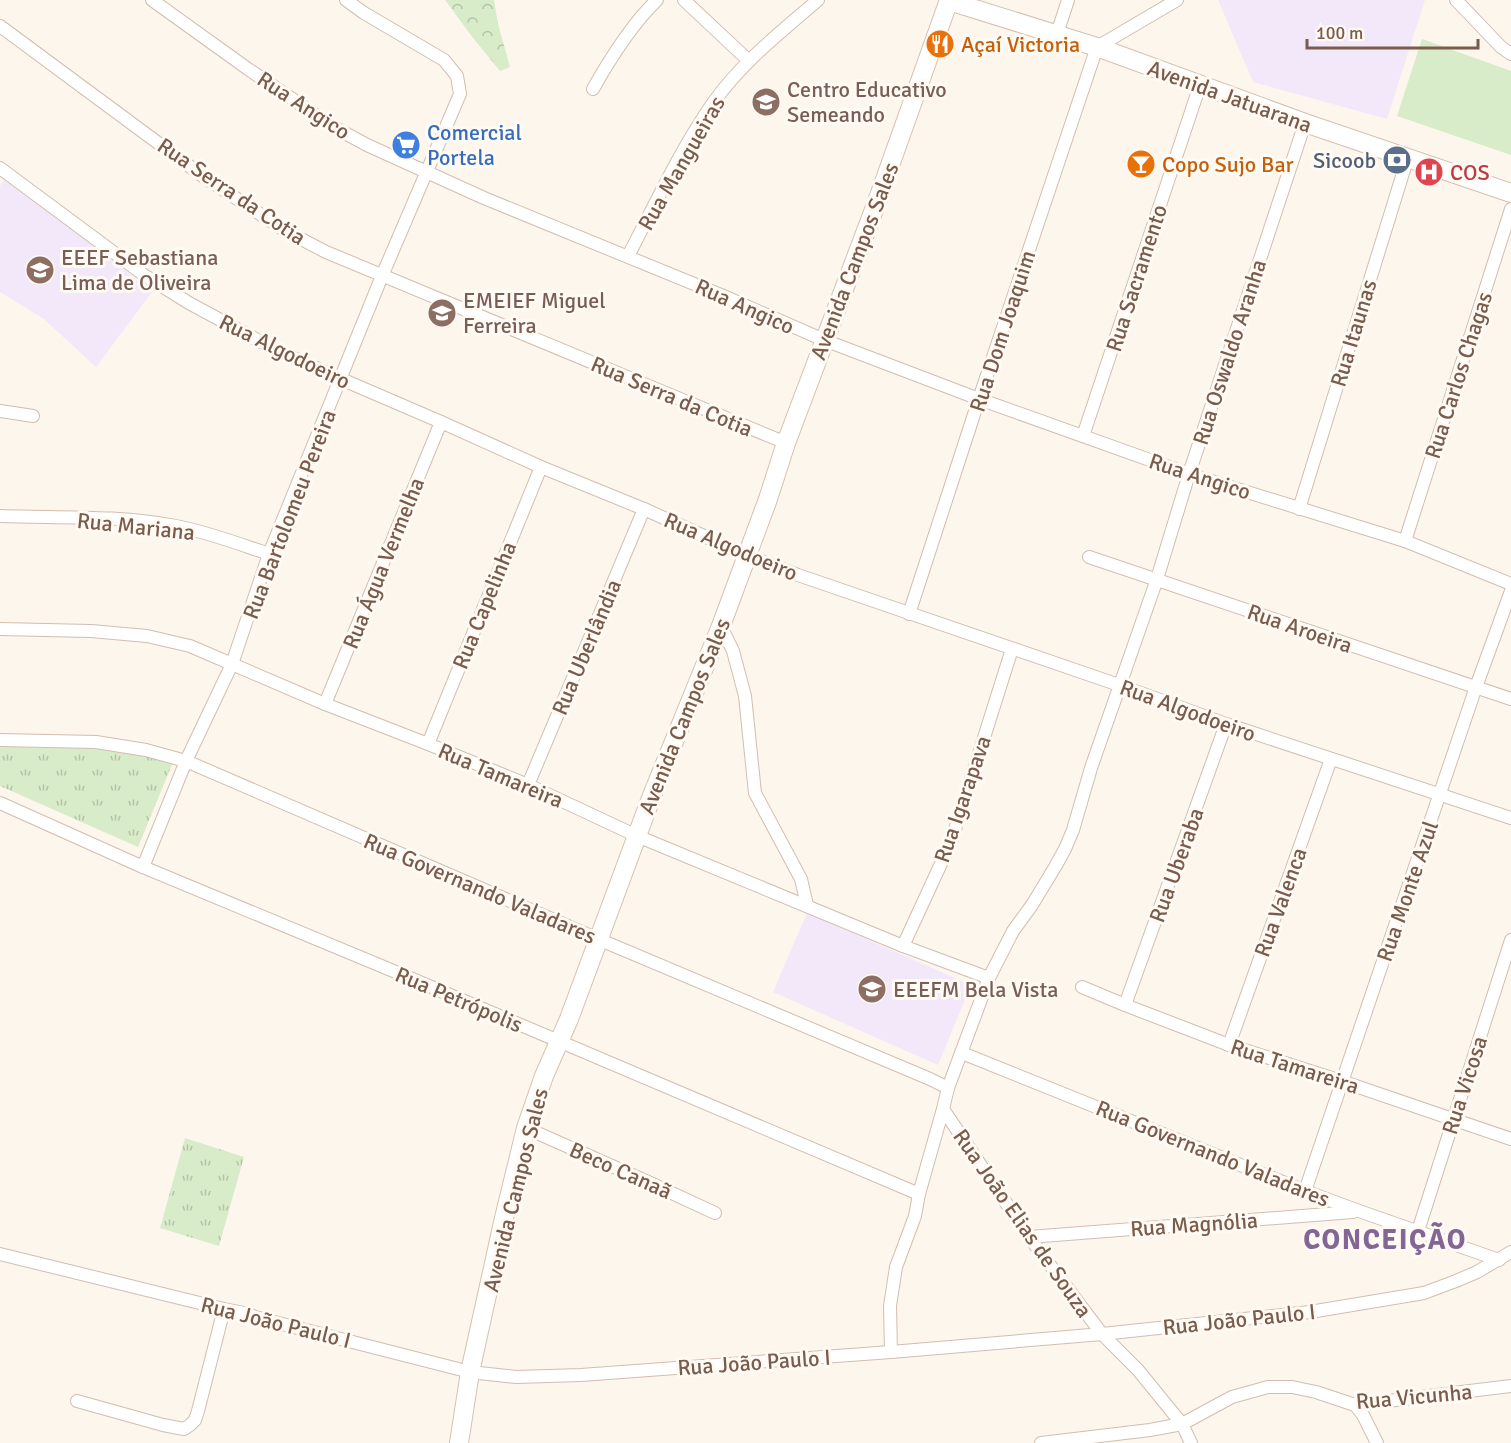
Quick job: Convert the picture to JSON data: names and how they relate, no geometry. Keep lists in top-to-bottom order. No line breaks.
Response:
{"streets":{"street":["Avenida Jatuarana","Rua Angico","Rua Mangueiras","Rua Serra da Cotia","Avenida Campos Sales","Rua Sacramento","Rua Dom Joaquim","Rua Itaunas","Rua Algodoeiro","Rua Oswaldo Aranha","Rua Carlos Chagas","Rua Bartolomeu Pereira","Rua Mariana","Rua Água Vermelha","Rua Capelinha","Rua Aroeira","Rua Uberlândia","Rua Tamareira","Rua Igarapava","Rua Uberaba","Rua Governando Valadares","Rua Monte Azul","Rua Valenca","Rua Petrópolis","Rua Vicosa","Beco Canaã","Rua João Elias de Souza","Rua Magnólia","Rua João Paulo I","Rua Vicunha"]},"crossings":[["Avenida Jatuarana","Avenida Campos Sales"],["Avenida Jatuarana","Rua Sacramento"],["Avenida Jatuarana","Rua Dom Joaquim"],["Avenida Jatuarana","Rua Itaunas"],["Avenida Jatuarana","Rua Oswaldo Aranha"],["Rua Angico","Rua Mangueiras"],["Rua Angico","Avenida Campos Sales"],["Rua Angico","Rua Sacramento"],["Rua Angico","Rua Dom Joaquim"],["Rua Angico","Rua Itaunas"],["Rua Angico","Rua Oswaldo Aranha"],["Rua Angico","Rua Carlos Chagas"],["Rua Angico","Rua Bartolomeu Pereira"],["Rua Serra da Cotia","Avenida Campos Sales"],["Rua Serra da Cotia","Rua Bartolomeu Pereira"],["Avenida Campos Sales","Rua Algodoeiro"],["Avenida Campos Sales","Rua Tamareira"],["Avenida Campos Sales","Rua Governando Valadares"],["Avenida Campos Sales","Rua Petrópolis"],["Avenida Campos Sales","Beco Canaã"],["Avenida Campos Sales","Rua João Paulo I"],["Rua Dom Joaquim","Rua Algodoeiro"],["Rua Algodoeiro","Rua Oswaldo Aranha"],["Rua Algodoeiro","Rua Bartolomeu Pereira"],["Rua Algodoeiro","Rua Água Vermelha"],["Rua Algodoeiro","Rua Capelinha"],["Rua Algodoeiro","Rua Uberlândia"],["Rua Algodoeiro","Rua Igarapava"],["Rua Algodoeiro","Rua Uberaba"],["Rua Algodoeiro","Rua Monte Azul"],["Rua Algodoeiro","Rua Valenca"],["Rua Oswaldo Aranha","Rua Aroeira"],["Rua Oswaldo Aranha","Rua Tamareira"],["Rua Oswaldo Aranha","Rua João Elias de Souza"],["Rua Bartolomeu Pereira","Rua Mariana"],["Rua Bartolomeu Pereira","Rua Tamareira"],["Rua Bartolomeu Pereira","Rua Governando Valadares"],["Rua Bartolomeu Pereira","Rua Petrópolis"],["Rua Água Vermelha","Rua Tamareira"],["Rua Capelinha","Rua Tamareira"],["Rua Aroeira","Rua Monte Azul"],["Rua Uberlândia","Rua Tamareira"],["Rua Tamareira","Rua Igarapava"],["Rua Tamareira","Rua Uberaba"],["Rua Tamareira","Rua Monte Azul"],["Rua Tamareira","Rua Valenca"],["Rua Tamareira","Rua Vicosa"],["Rua Tamareira","Rua João Elias de Souza"],["Rua Governando Valadares","Rua Monte Azul"],["Rua Governando Valadares","Rua Vicosa"],["Rua Governando Valadares","Rua João Elias de Souza"],["Rua Governando Valadares","Rua Magnólia"],["Rua Governando Valadares","Rua João Paulo I"],["Rua João Elias de Souza","Rua Magnólia"],["Rua João Elias de Souza","Rua João Paulo I"],["Rua João Elias de Souza","Rua Vicunha"]],"districts":["CONCEIÇÃO"],"places":{"restaurant":["Açaí Victoria"],"school or university":["Centro Educativo Semeando","EEEF Sebastiana Lima de Oliveira","EMEIEF Miguel Ferreira","EEEFM Bela Vista"],"supermarket":["Comercial Portela"],"bank":["Sicoob"],"bar":["Copo Sujo Bar"],"hospital":["COS"]},"scale_bar":"100 m"}
